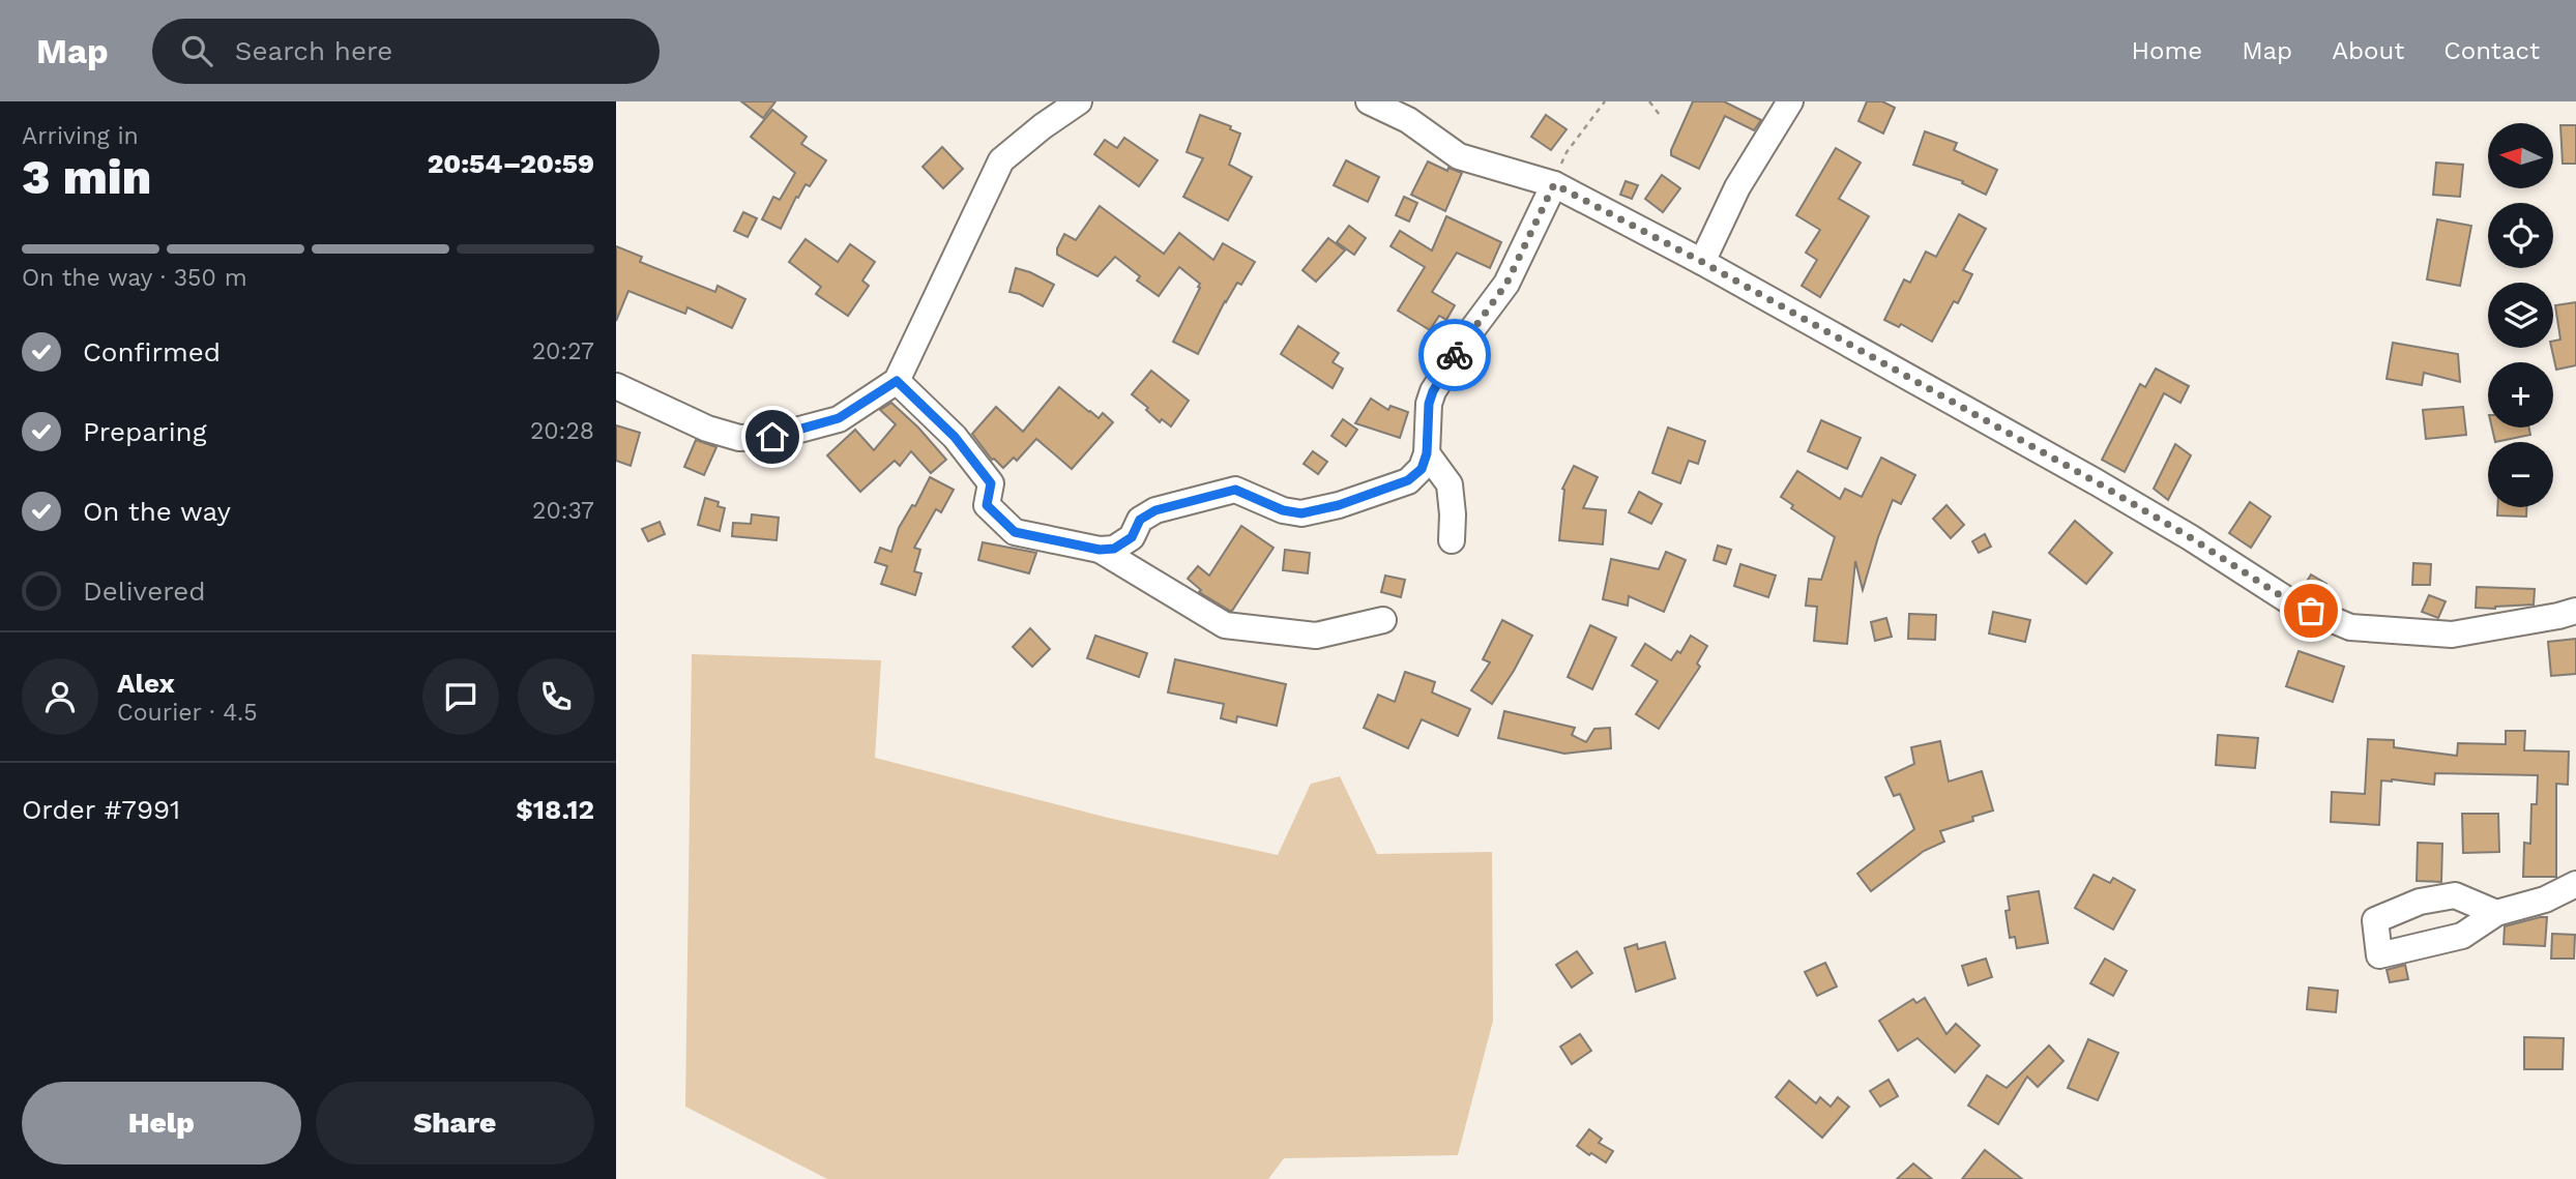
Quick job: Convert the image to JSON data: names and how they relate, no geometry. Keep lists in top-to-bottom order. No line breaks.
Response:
{"north":"left","page":{"header":"Map","search":"Search here","nav":["Home","Map","About","Contact"],"heading":["3 min","Arriving in","20:54–20:59"],"panel":["Alex","Courier · 4.5","Order #7991","$18.12"],"map_buttons":["+","−"],"bar":"On the way · 350 m","list":[["Confirmed","20:27"],["Preparing","20:28"],["On the way","20:37"],"Delivered"],"buttons":["Help","Share"]}}
